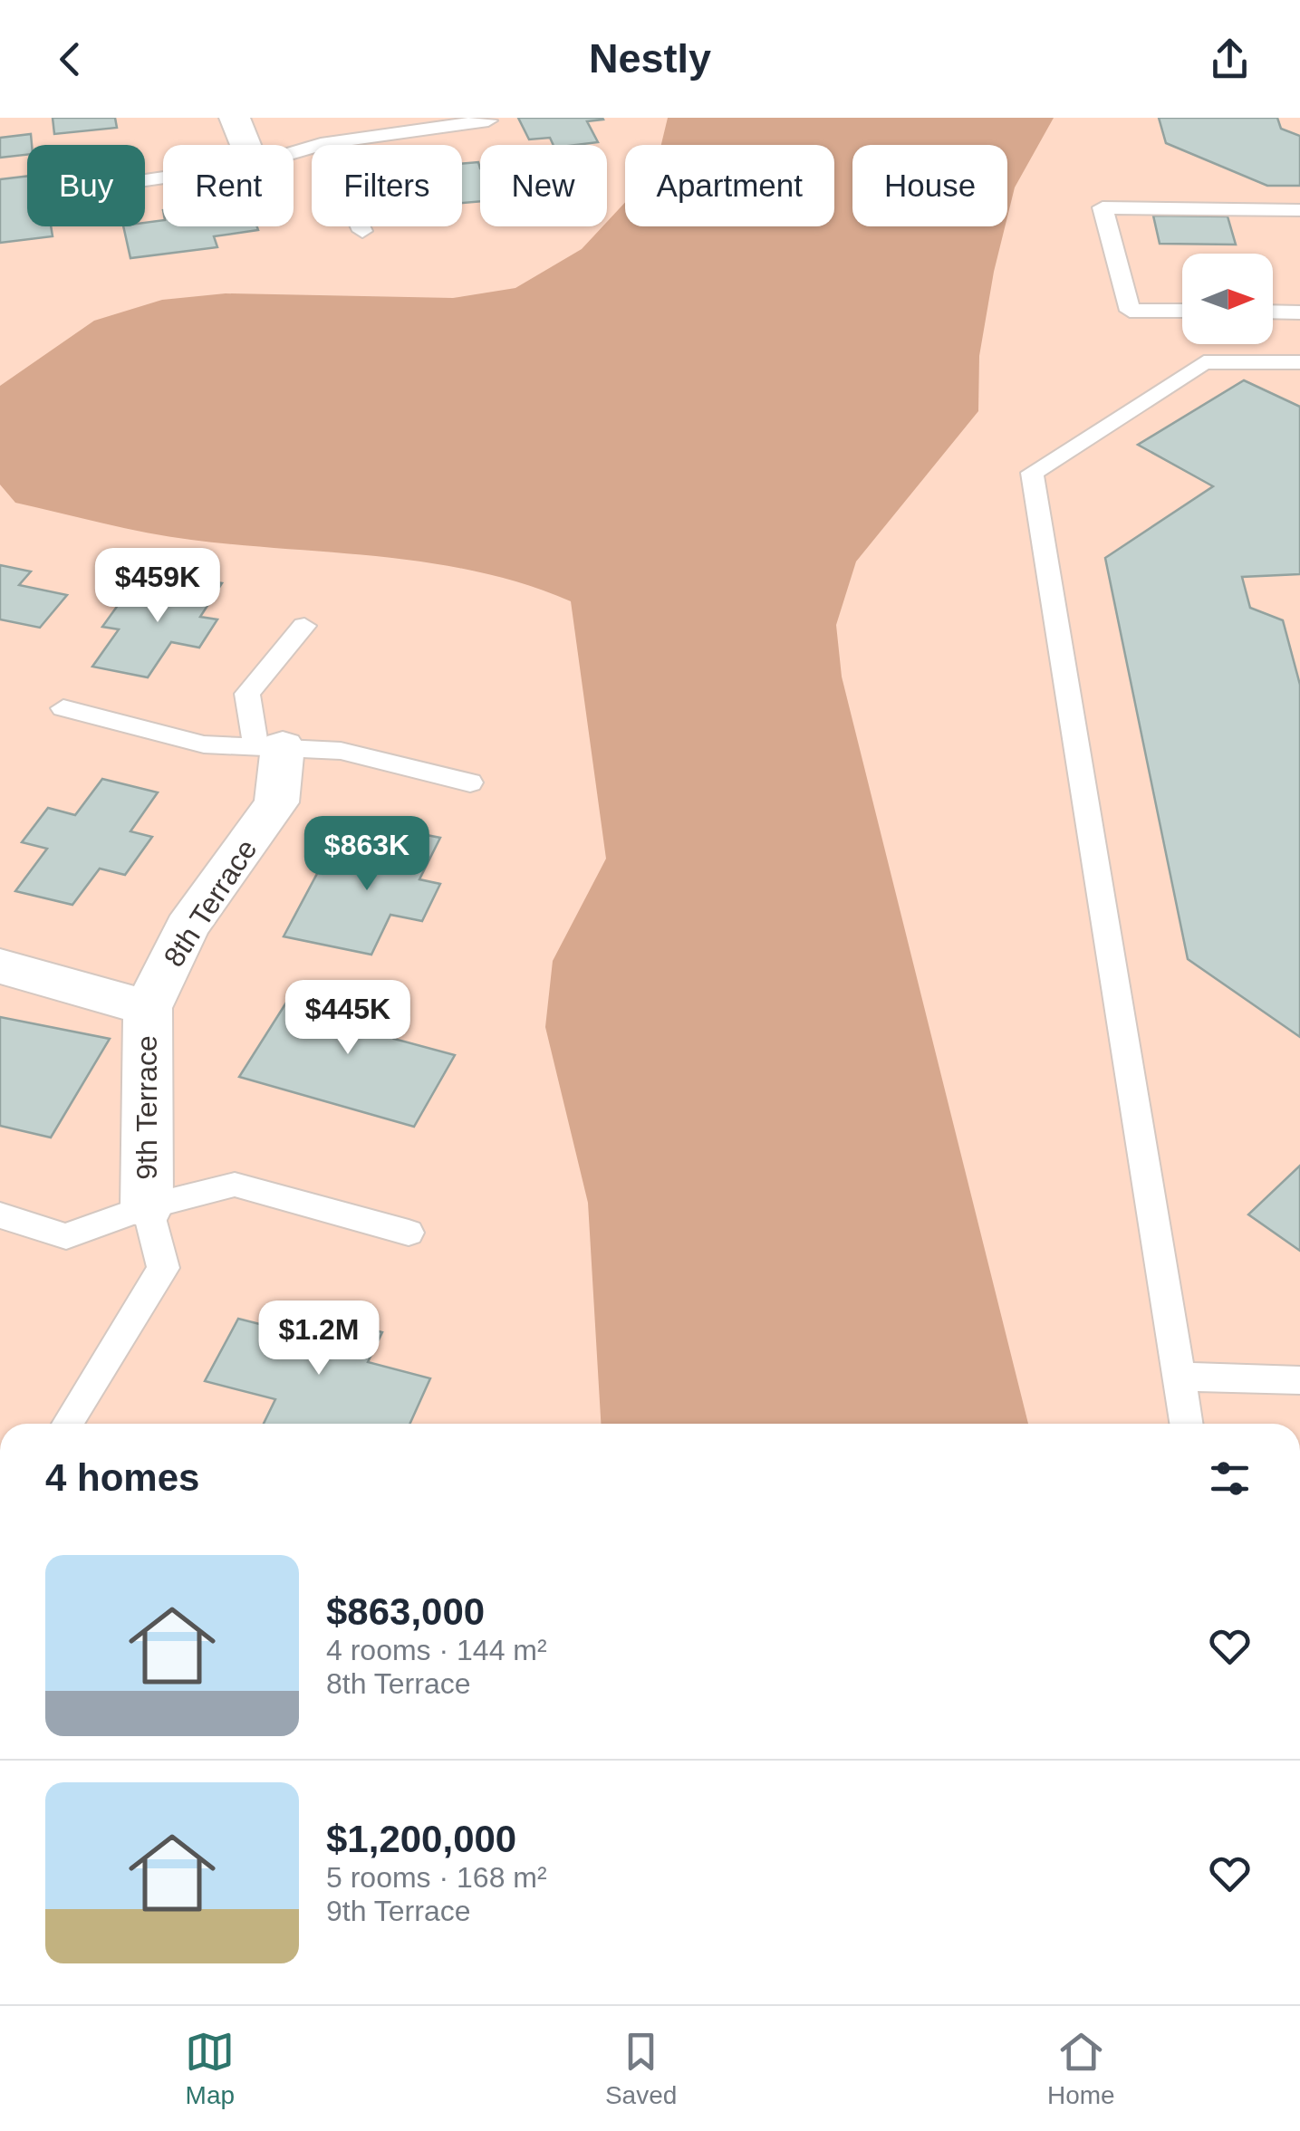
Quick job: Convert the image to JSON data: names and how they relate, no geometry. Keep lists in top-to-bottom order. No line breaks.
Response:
{"streets":{"street":["8th Terrace","9th Terrace"]},"crossings":[["8th Terrace","9th Terrace"]],"north":"right","page":{"header":"Nestly","chip":["Buy","Rent","Filters","New","Apartment","House"],"price":["$459K","$863K","$445K","$1.2M"],"heading":"4 homes","list":[{"name":"$863,000","note":"4 rooms · 144 m² · 8th Terrace"},{"name":"$1,200,000","note":"5 rooms · 168 m² · 9th Terrace"}],"tabs":["Map","Saved","Home"]}}
